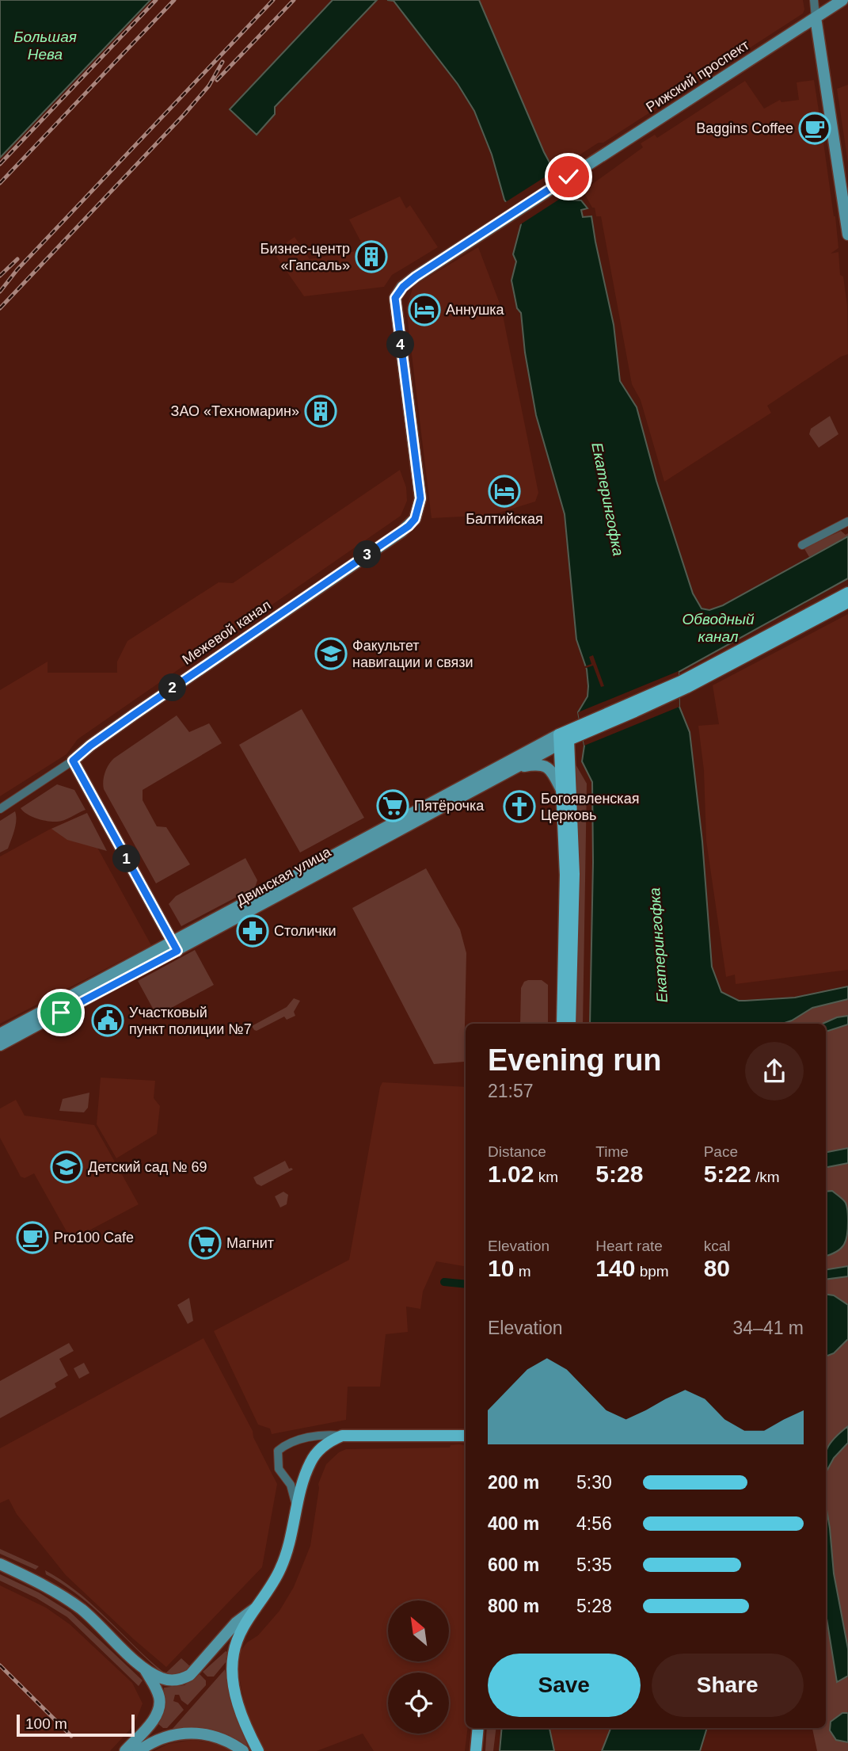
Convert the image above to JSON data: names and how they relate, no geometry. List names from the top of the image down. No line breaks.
{"streets":{"main road":["Двинская улица"],"street":["Рижский проспект","Межевой канал"]},"crossings":[["Рижский проспект","Межевой канал"]],"water":["Большая Нева","Екатерингофка","Обводный канал"],"places":{"cafe":["Baggins Coffee","Pro100 Cafe"],"building":["Бизнес-центр «Гапсаль»","ЗАО «Техномарин»"],"hotel":["Аннушка","Балтийская"],"school or university":["Факультет навигации и связи","Детский сад № 69"],"supermarket":["Пятёрочка","Магнит"],"church":["Богоявленская Церковь"],"pharmacy":["Столички"],"public building":["Участковый пункт полиции №7"]},"scale_bar":"100 m","north":"top left","page":{"pins":["4","3","2","1"],"heading":["Evening run","21:57"],"stats":[["Distance","1.02 km"],["Time","5:28"],["Pace","5:22 /km"],["Elevation","10 m"],["Heart rate","140 bpm"],["kcal","80"]],"chart":["Elevation","34–41 m"],"list":[{"name":"200 m","note":"5:30"},{"name":"400 m","note":"4:56"},{"name":"600 m","note":"5:35"},{"name":"800 m","note":"5:28"}],"buttons":["Save","Share"],"scale":"100 m"}}
